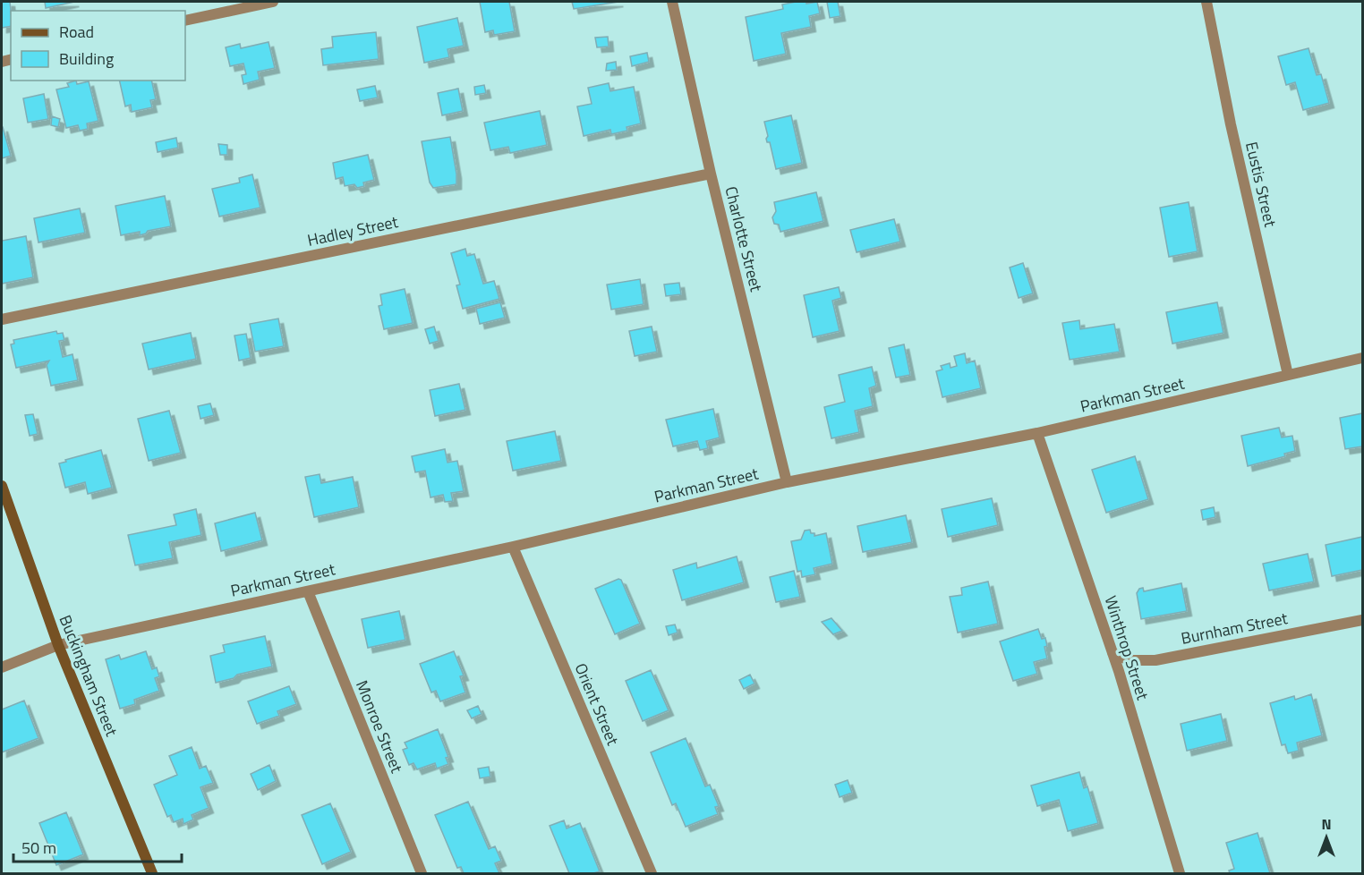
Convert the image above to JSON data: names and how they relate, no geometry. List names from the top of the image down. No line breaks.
{"streets":{"main road":["Buckingham Street"],"street":["Eustis Street","Hadley Street","Charlotte Street","Parkman Street","Burnham Street","Winthrop Street","Orient Street","Monroe Street"]},"crossings":[["Eustis Street","Parkman Street"],["Hadley Street","Charlotte Street"],["Charlotte Street","Parkman Street"],["Parkman Street","Winthrop Street"],["Parkman Street","Buckingham Street"],["Parkman Street","Orient Street"],["Parkman Street","Monroe Street"],["Burnham Street","Winthrop Street"]],"legend":["Road","Building"],"scale_bar":"50 m","north":"top"}
